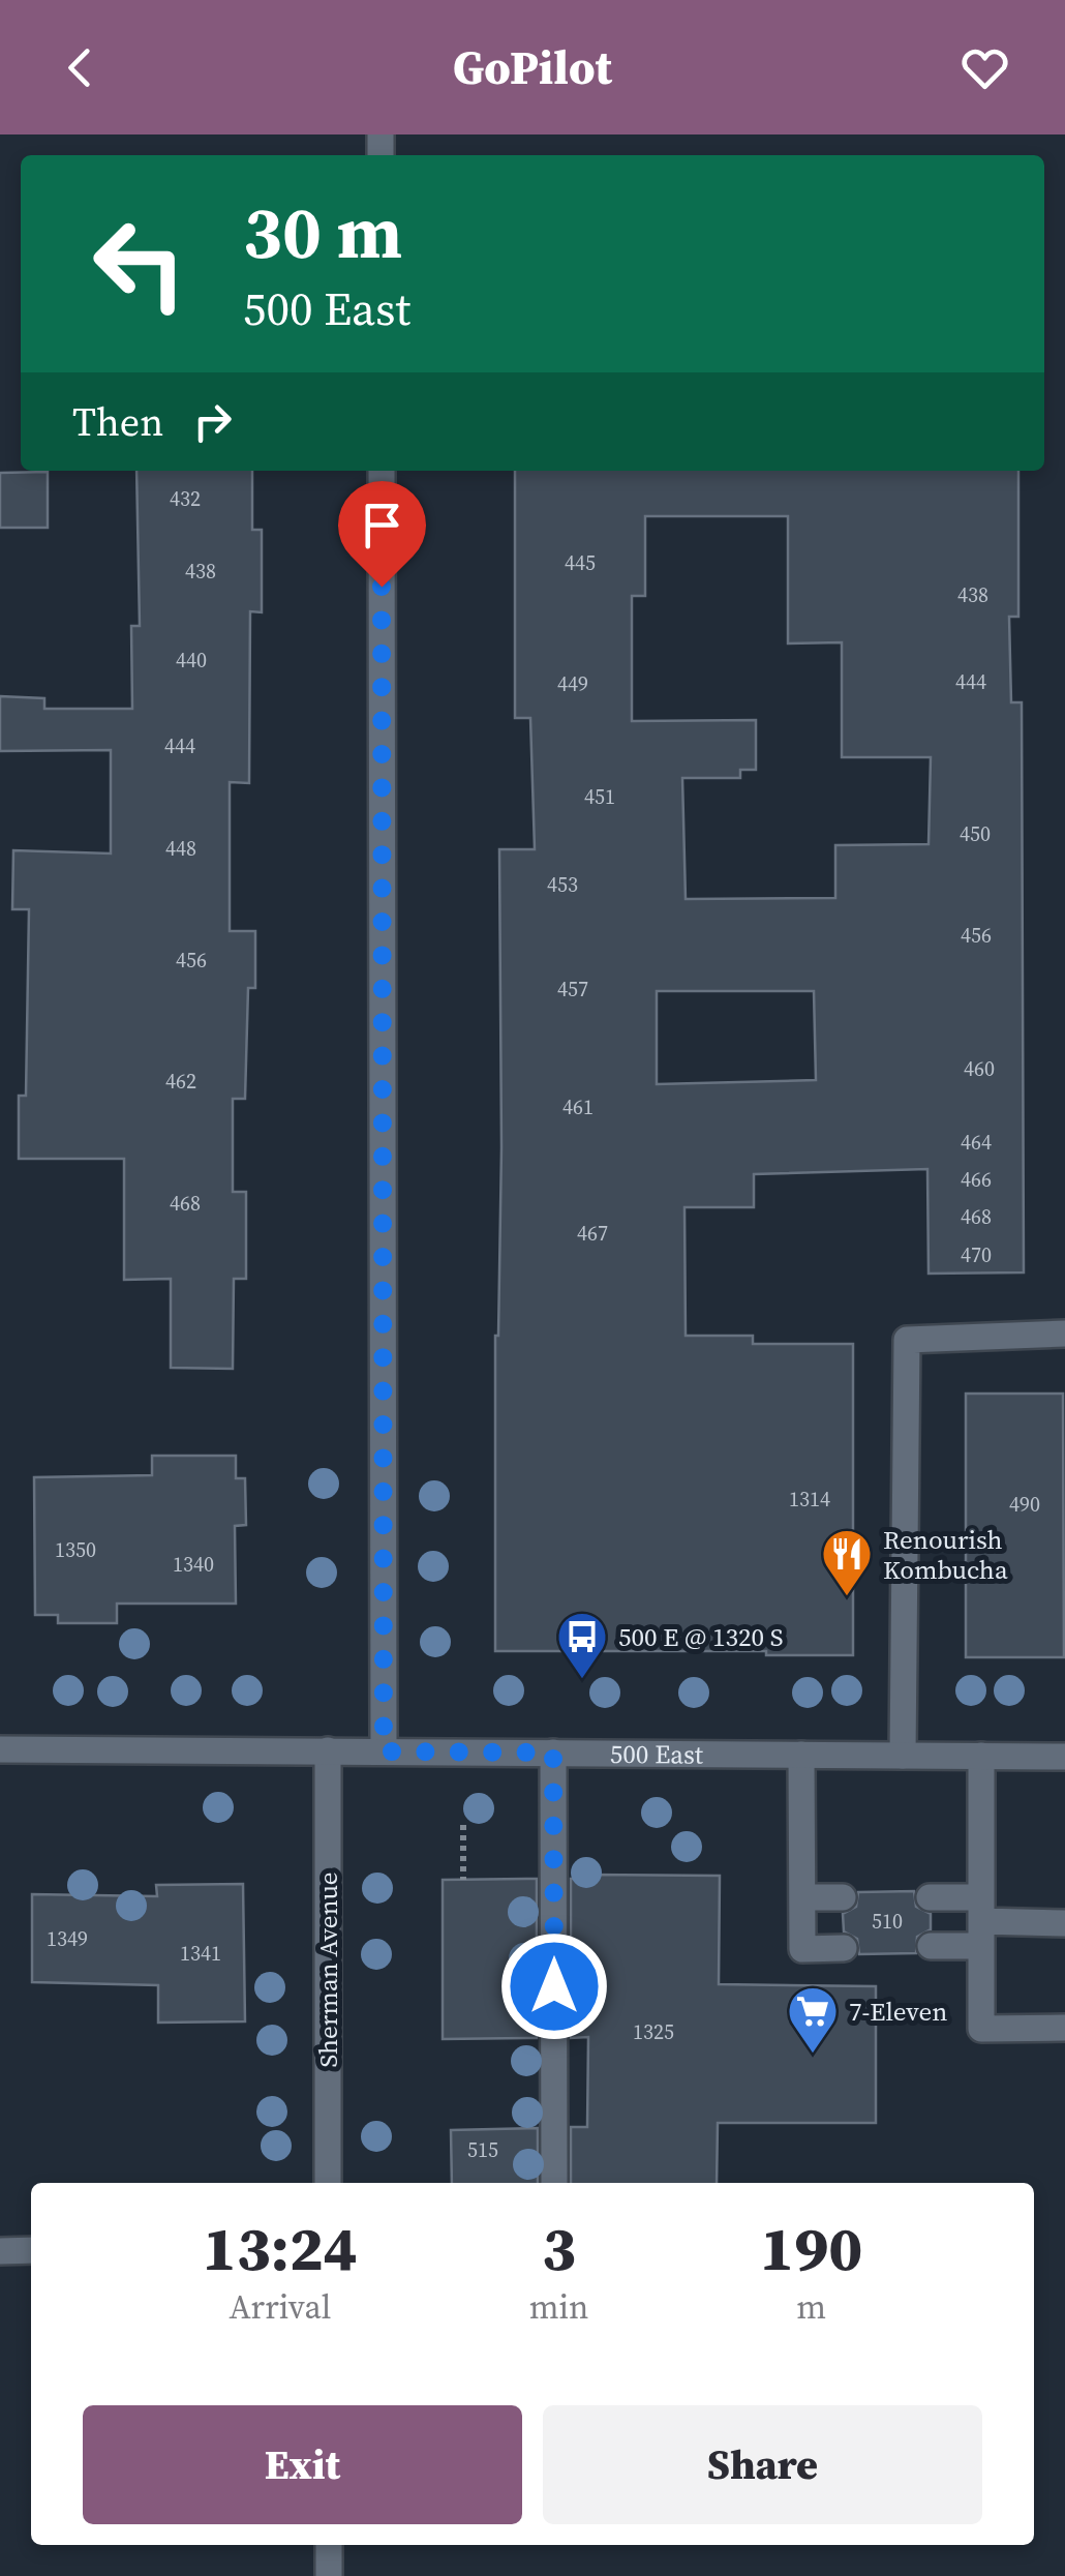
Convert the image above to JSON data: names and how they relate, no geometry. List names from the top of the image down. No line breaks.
{"streets":{"street":["500 East","Sherman Avenue"]},"crossings":[["500 East","Sherman Avenue"]],"places":{"restaurant":["Renourish Kombucha"],"bus stop":["500 E @ 1320 S"],"supermarket":["7-Eleven"]},"house_numbers":["432","445","438","438","440","444","449","444","451","450","448","453","456","456","457","460","462","461","464","466","468","468","467","470","1314","490","1350","1340","510","1349","1341","1325","515"],"page":{"header":"GoPilot","turn":["30 m","500 East"],"then":"Then","eta":["13:24","Arrival","3","min","190","m"],"buttons":["Exit","Share"]}}
